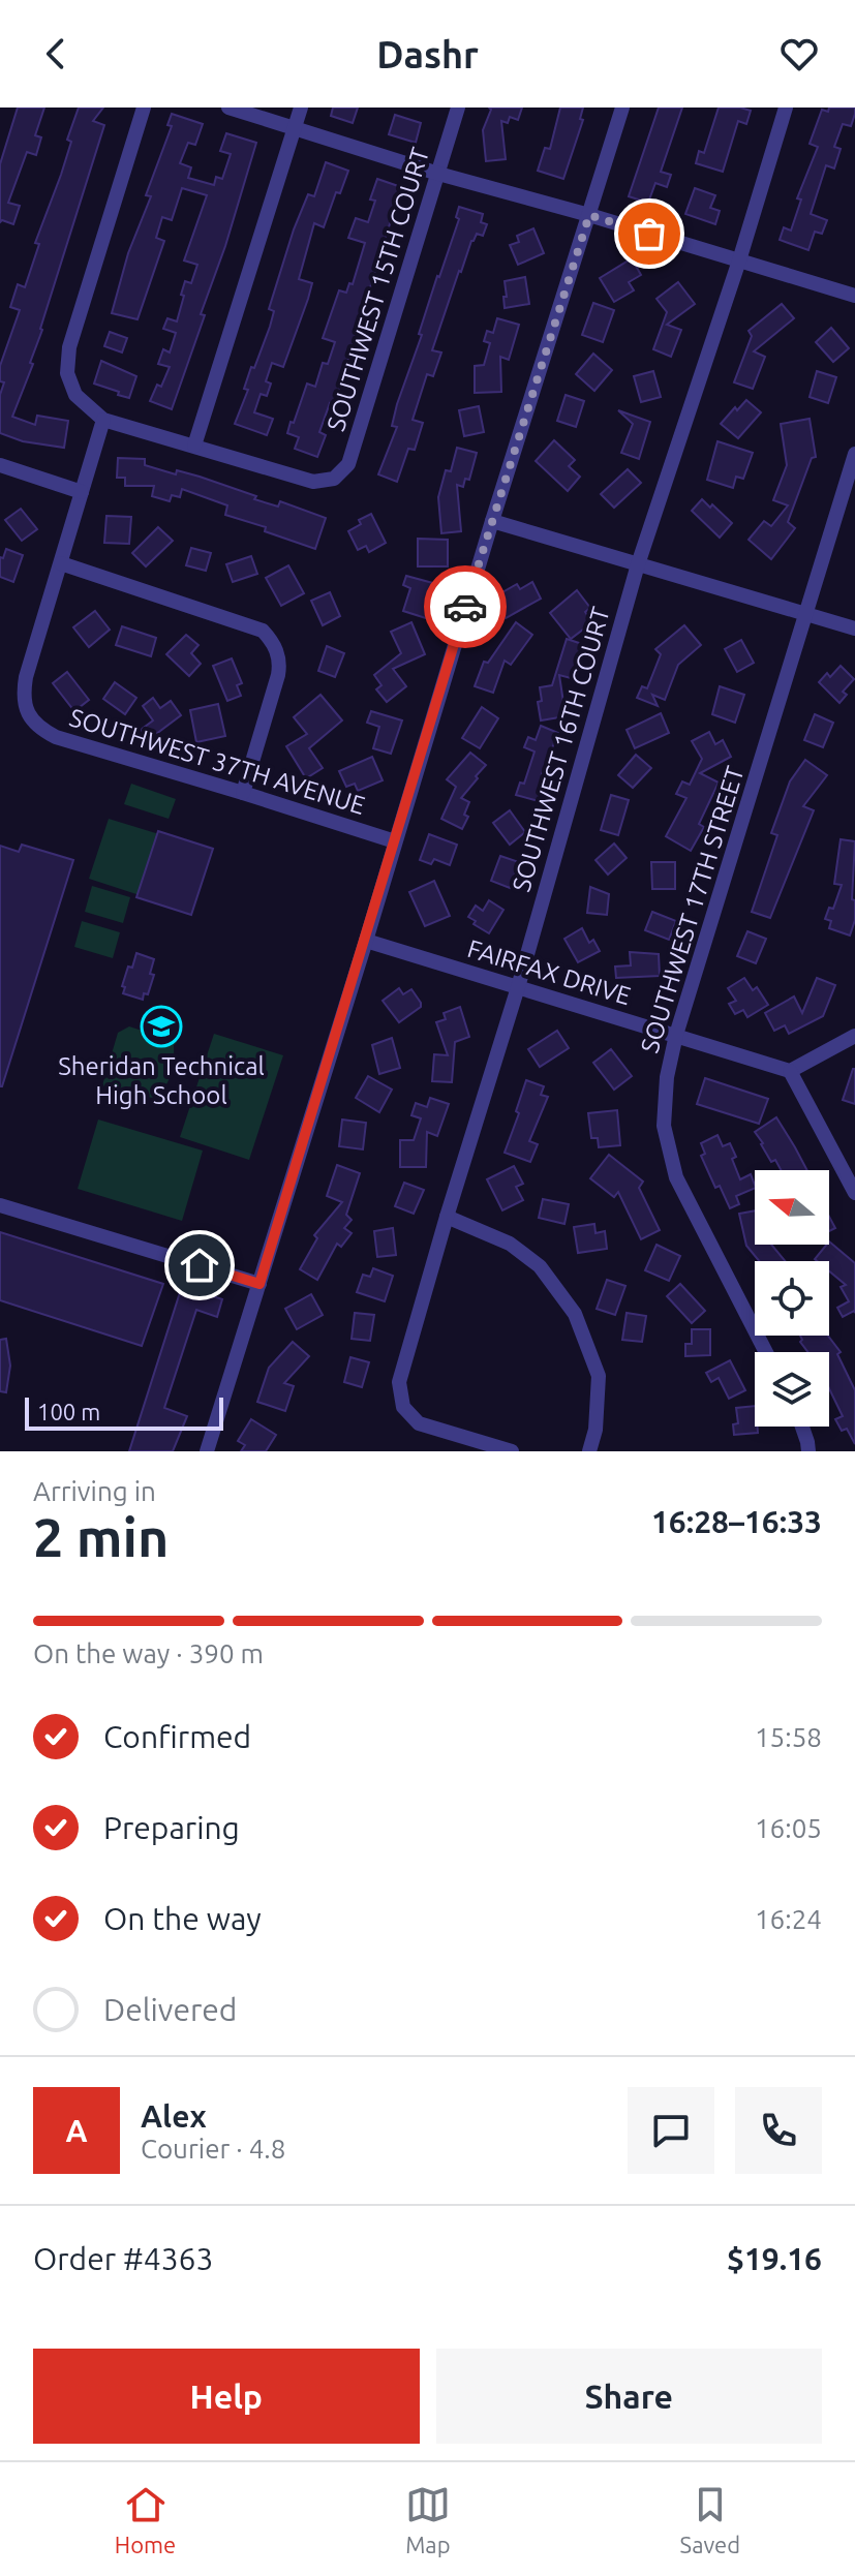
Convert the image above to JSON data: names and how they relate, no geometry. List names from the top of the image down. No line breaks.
{"streets":{"street":["SOUTHWEST 15TH COURT","SOUTHWEST 16TH COURT","SOUTHWEST 37TH AVENUE","SOUTHWEST 17TH STREET","FAIRFAX DRIVE"]},"crossings":[["SOUTHWEST 16TH COURT","FAIRFAX DRIVE"],["SOUTHWEST 17TH STREET","FAIRFAX DRIVE"]],"places":{"school or university":["Sheridan Technical High School"]},"scale_bar":"100 m","north":"left","page":{"header":"Dashr","scale":"100 m","heading":["2 min","Arriving in","16:28–16:33"],"panel":["Alex","Courier · 4.8","Order #4363","$19.16"],"bar":"On the way · 390 m","list":[["Confirmed","15:58"],["Preparing","16:05"],["On the way","16:24"],"Delivered"],"round":"A","buttons":["Help","Share"],"tabs":["Home","Map","Saved"]}}
